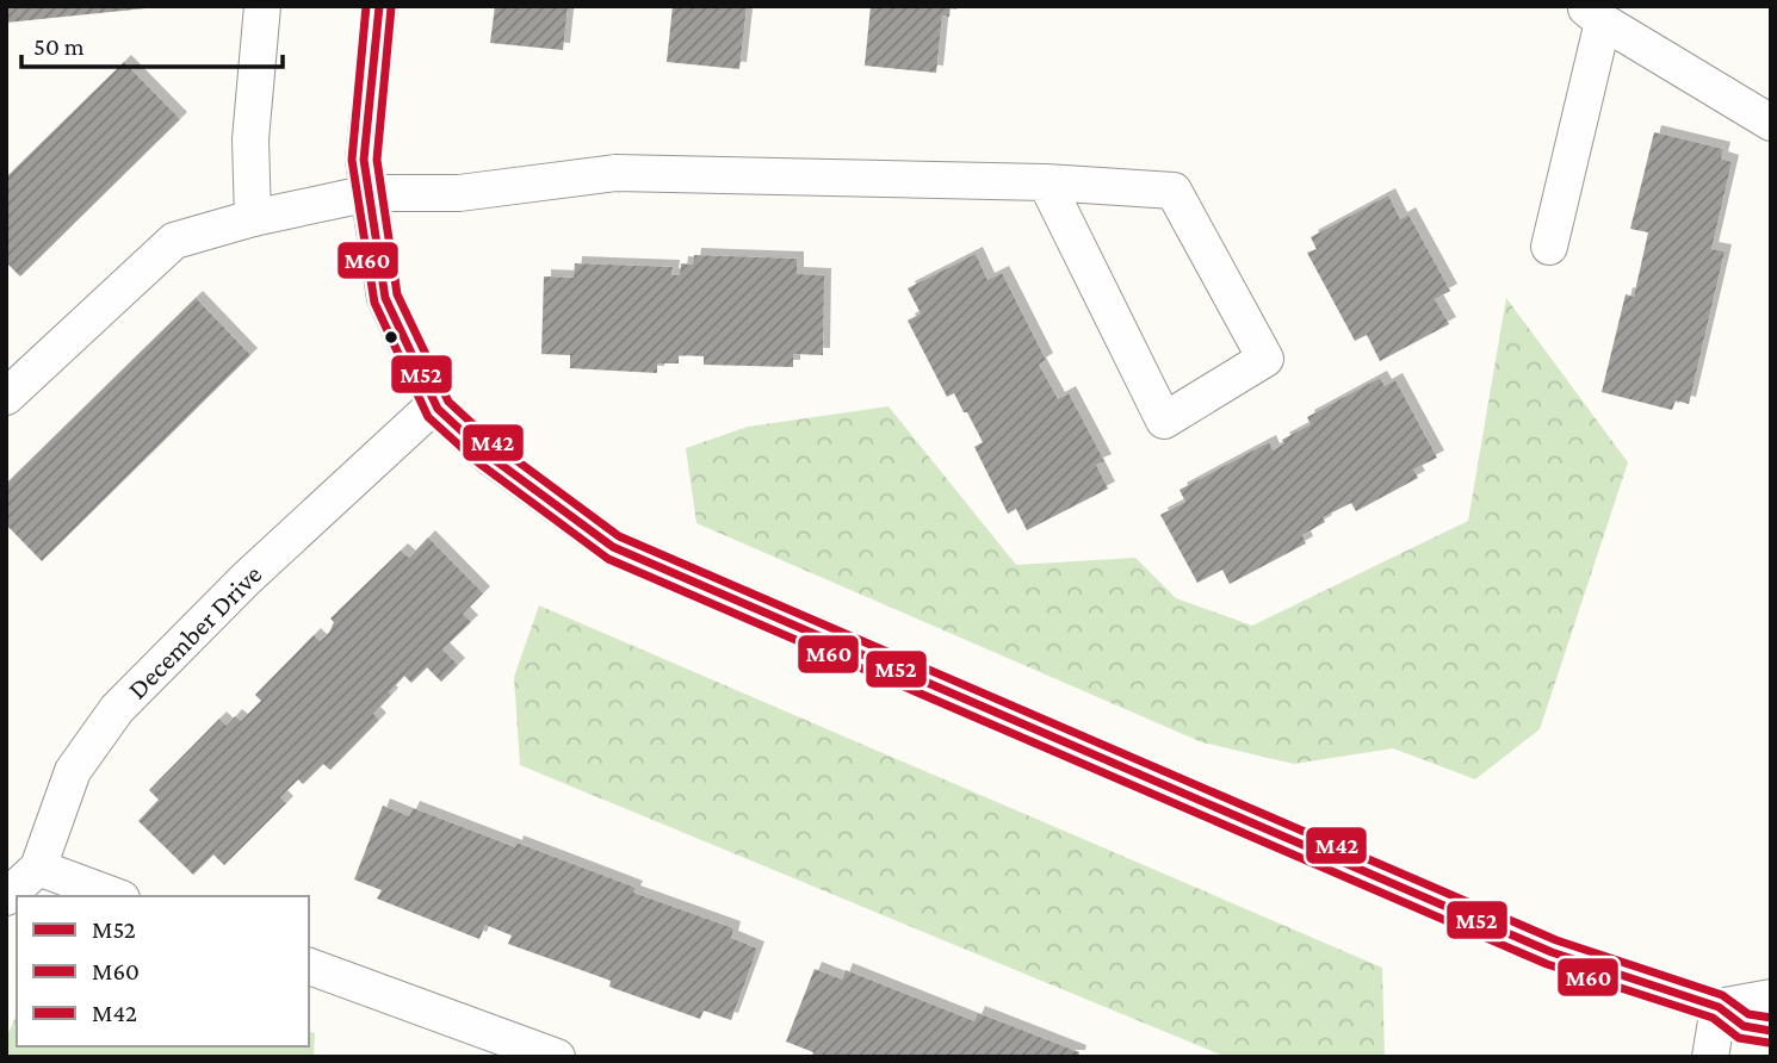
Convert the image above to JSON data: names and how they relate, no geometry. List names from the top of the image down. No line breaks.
{"streets":{"street":["December Drive"]},"lines":["transit line M52","transit line M60","transit line M42"],"legend":["M52","M60","M42"],"scale_bar":"50 m"}
